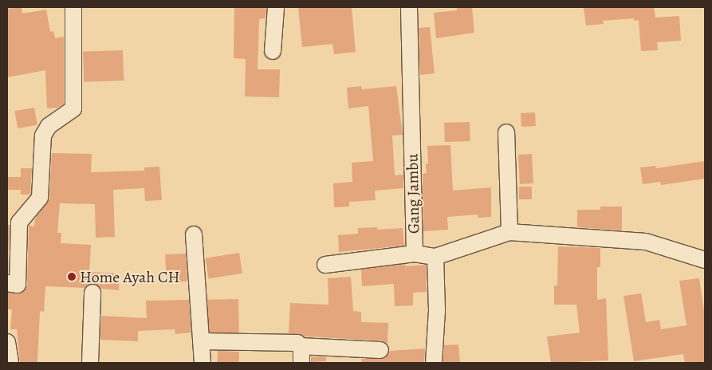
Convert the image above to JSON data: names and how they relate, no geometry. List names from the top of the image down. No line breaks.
{"streets":{"street":["Gang Jambu"]},"places":["Home Ayah CH"]}
